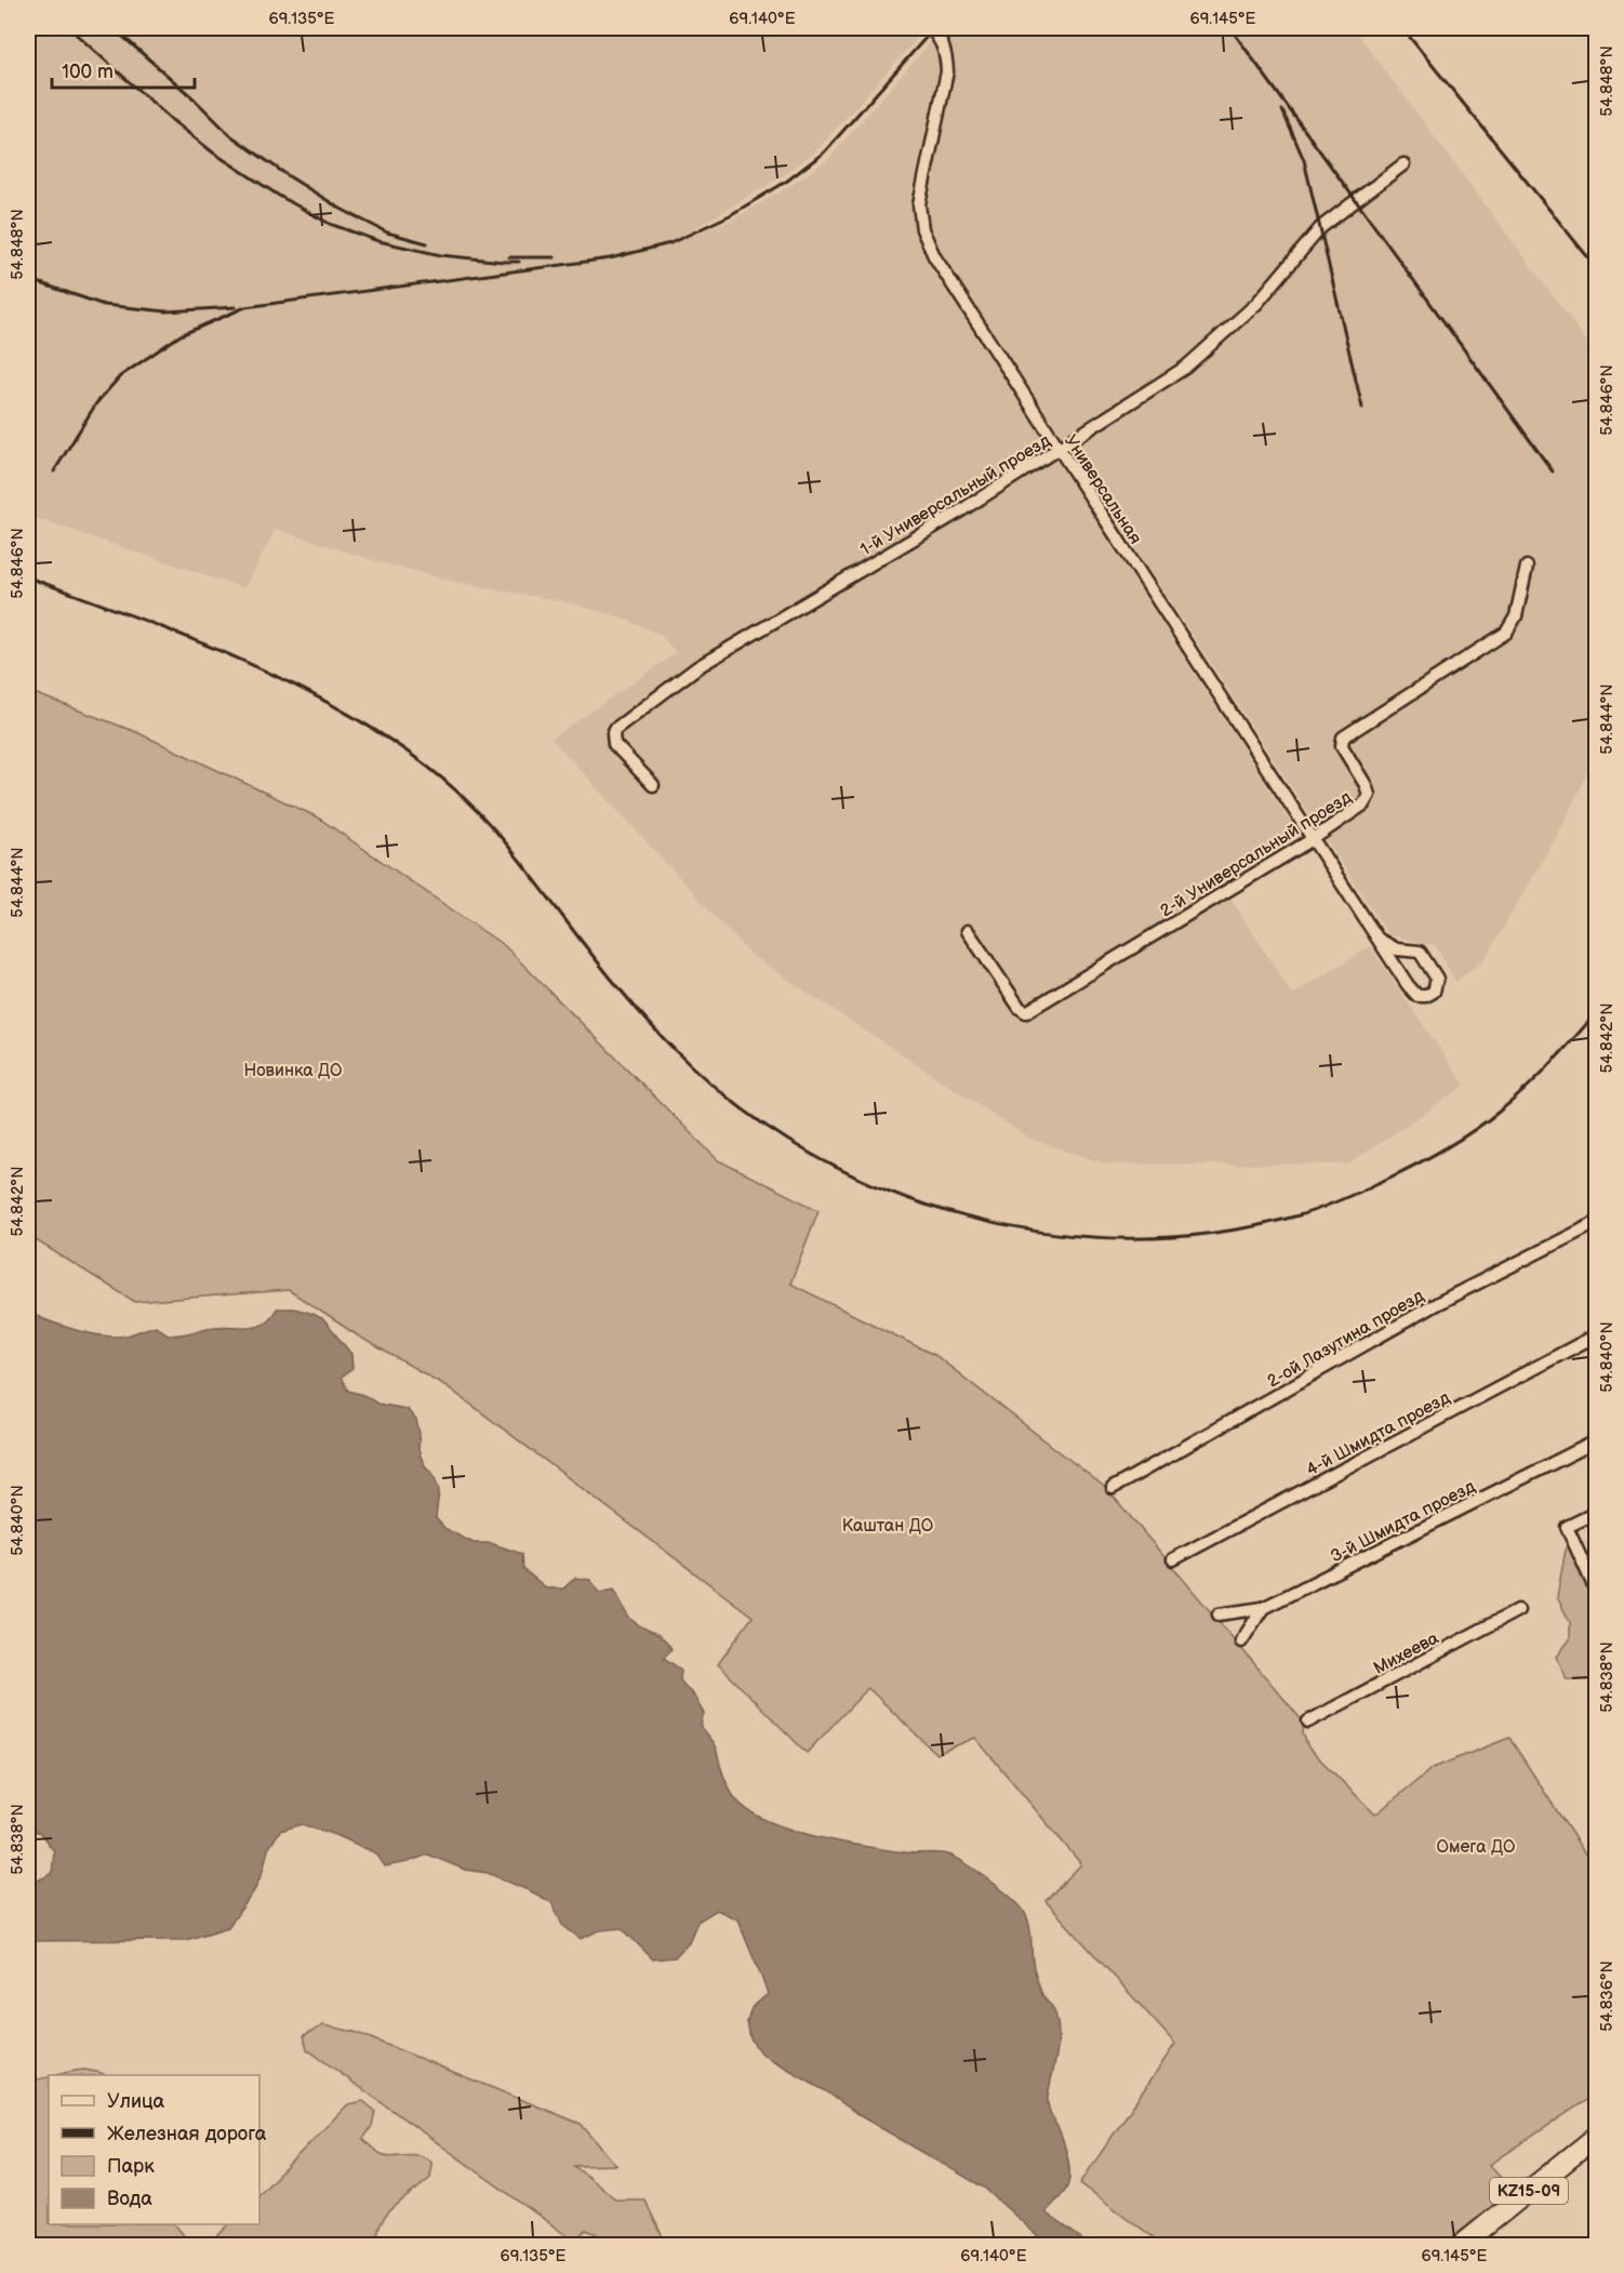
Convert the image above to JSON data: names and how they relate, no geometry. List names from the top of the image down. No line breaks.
{"streets":{"highway":["KZ15-09"],"street":["Универсальная","1-й Универсальный проезд","2-й Универсальный проезд","2-ой Лазутина проезд","4-й Шмидта проезд","3-й Шмидта проезд","Михеева"]},"crossings":[["Универсальная","1-й Универсальный проезд"],["Универсальная","2-й Универсальный проезд"]],"parks":["Новинка ДО","Каштан ДО","Омега ДО"],"legend":["Улица","Железная дорога","Парк","Вода"],"scale_bar":"100 m","coordinates":["69.135°E","69.140°E","69.145°E","54.848°N","54.846°N","54.844°N","54.842°N","54.840°N","54.838°N","54.836°N"]}
